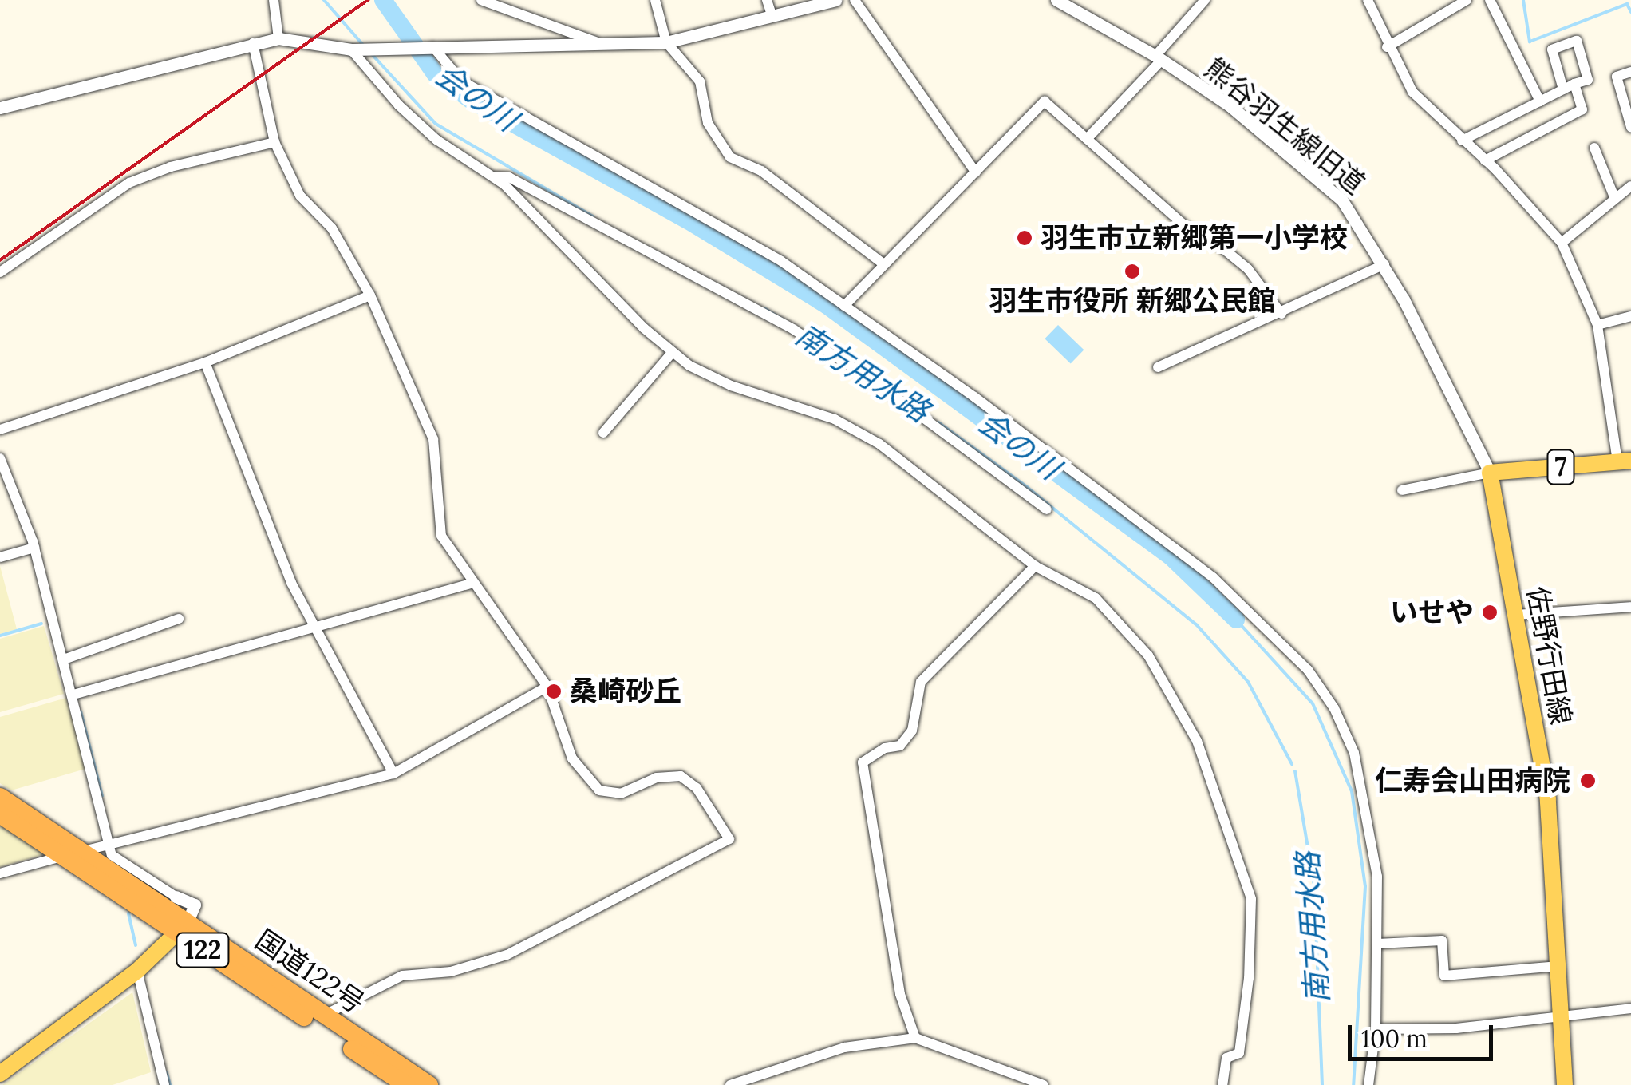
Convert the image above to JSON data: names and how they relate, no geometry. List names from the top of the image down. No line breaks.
{"streets":{"highway":["122","国道122号"],"main road":["7","佐野行田線"],"street":["熊谷羽生線旧道"]},"crossings":[["熊谷羽生線旧道","7"],["熊谷羽生線旧道","佐野行田線"],["7","佐野行田線"]],"water":["会の川","南方用水路"],"places":["羽生市立新郷第一小学校","羽生市役所 新郷公民館","いせや","桑崎砂丘","仁寿会山田病院"],"scale_bar":"100 m"}
